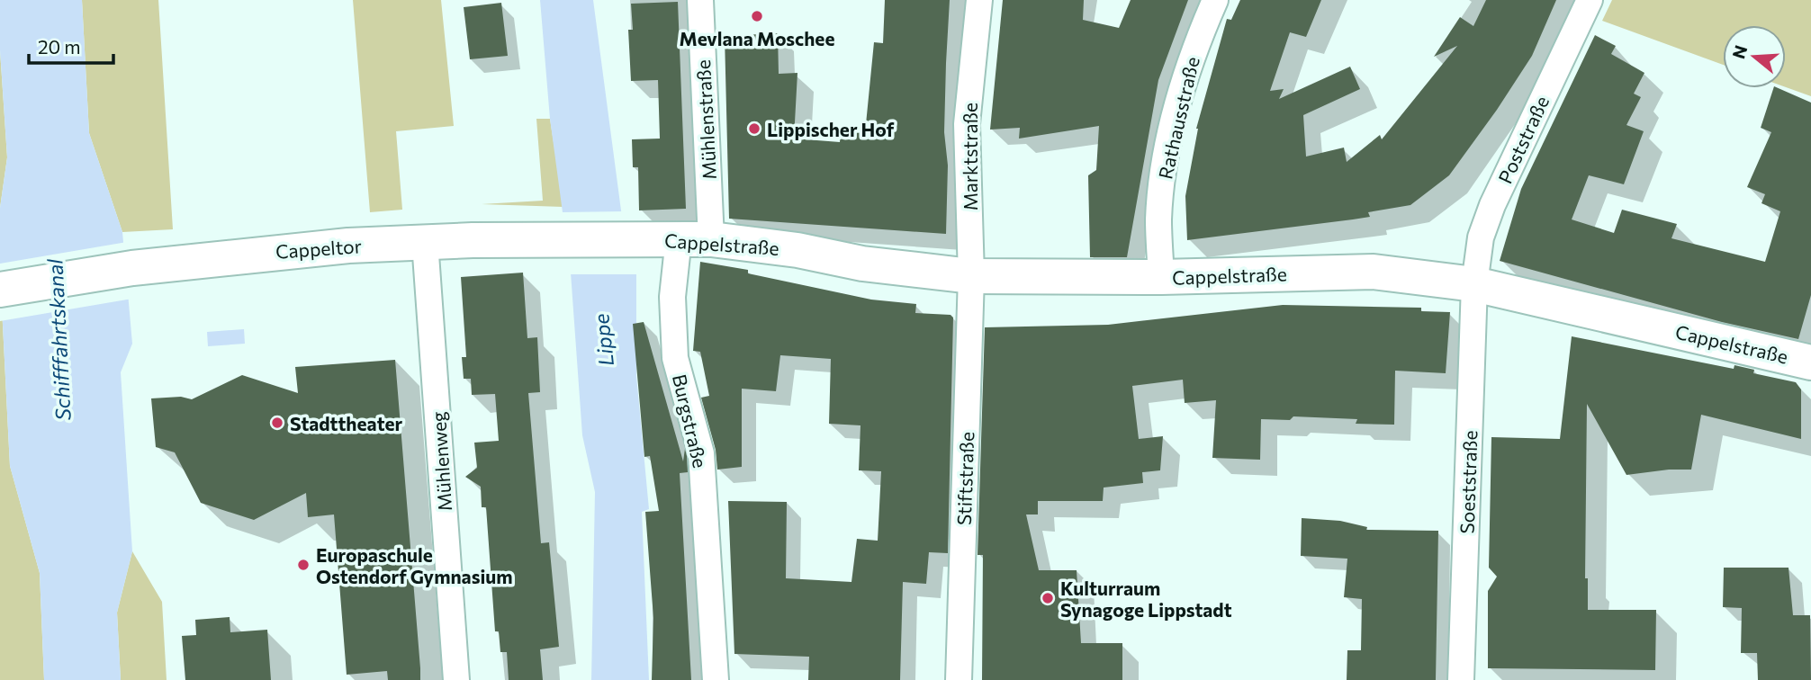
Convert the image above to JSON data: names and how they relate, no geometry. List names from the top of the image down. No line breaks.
{"streets":{"street":["Rathausstraße","Mühlenstraße","Poststraße","Marktstraße","Cappelstraße","Cappeltor","Burgstraße","Mühlenweg","Stiftstraße","Soeststraße"]},"crossings":[["Rathausstraße","Cappelstraße"],["Mühlenstraße","Cappelstraße"],["Mühlenstraße","Burgstraße"],["Poststraße","Cappelstraße"],["Poststraße","Soeststraße"],["Marktstraße","Cappelstraße"],["Marktstraße","Stiftstraße"],["Cappelstraße","Cappeltor"],["Cappelstraße","Burgstraße"],["Cappelstraße","Stiftstraße"],["Cappelstraße","Soeststraße"],["Cappeltor","Mühlenweg"]],"water":["Schifffahrtskanal","Lippe"],"places":["Mevlana Moschee","Lippischer Hof","Stadttheater","Europaschule Ostendorf Gymnasium","Kulturraum Synagoge Lippstadt"],"scale_bar":"20 m","north":"left"}
